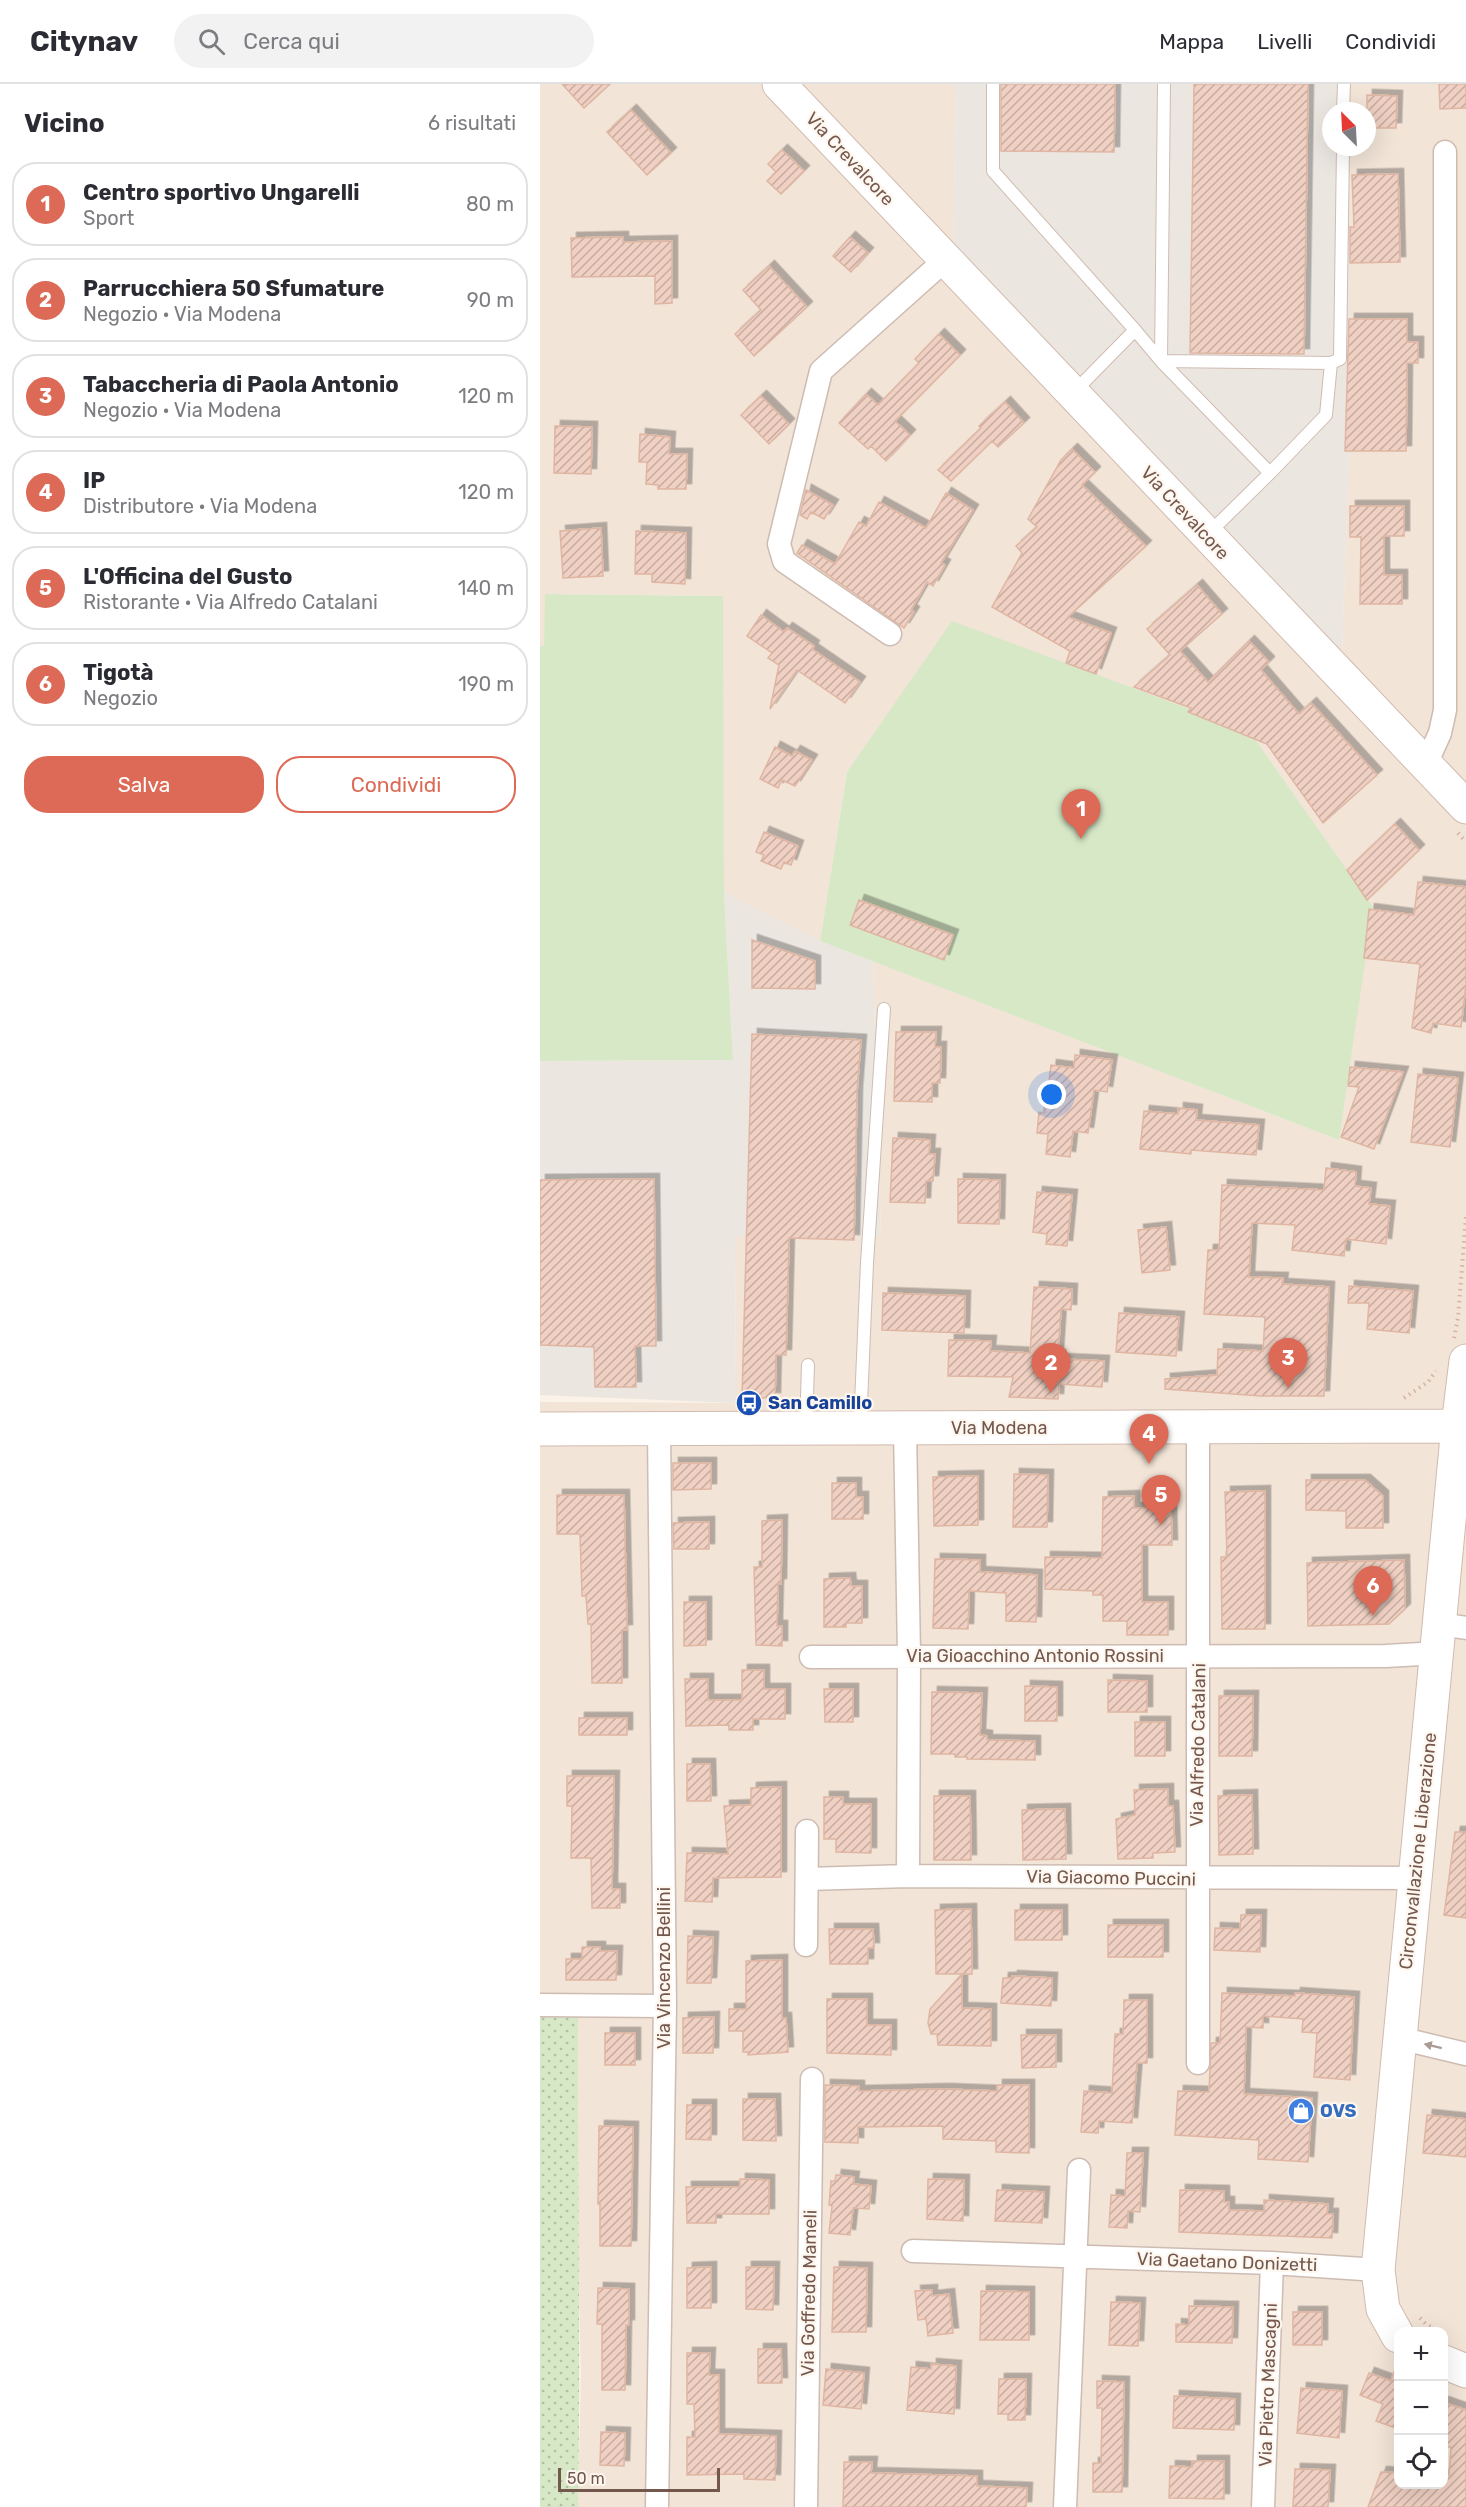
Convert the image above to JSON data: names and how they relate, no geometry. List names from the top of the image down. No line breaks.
{"streets":{"main road":["Via Crevalcore","Via Modena","Circonvallazione Liberazione"],"street":["Via Gioacchino Antonio Rossini","Via Alfredo Catalani","Via Giacomo Puccini","Via Vincenzo Bellini","Via Gaetano Donizetti","Via Goffredo Mameli","Via Pietro Mascagni"]},"crossings":[["Via Modena","Via Alfredo Catalani"],["Via Modena","Circonvallazione Liberazione"],["Via Modena","Via Vincenzo Bellini"],["Via Gioacchino Antonio Rossini","Via Alfredo Catalani"],["Via Gioacchino Antonio Rossini","Circonvallazione Liberazione"],["Via Alfredo Catalani","Via Giacomo Puccini"],["Circonvallazione Liberazione","Via Giacomo Puccini"],["Circonvallazione Liberazione","Via Gaetano Donizetti"],["Via Gaetano Donizetti","Via Pietro Mascagni"]],"places":{"bus stop":["San Camillo"],"shop":["OVS"]},"scale_bar":"50 m","north":"top left","page":{"header":"Citynav","search":"Cerca qui","nav":["Mappa","Livelli","Condividi"],"heading":["Vicino","6 risultati"],"list":[{"mark":"1","name":"Centro sportivo Ungarelli","note":"Sport","value":"80 m"},{"mark":"2","name":"Parrucchiera 50 Sfumature","note":"Negozio · Via Modena","value":"90 m"},{"mark":"3","name":"Tabaccheria di Paola Antonio","note":"Negozio · Via Modena","value":"120 m"},{"mark":"4","name":"IP","note":"Distributore · Via Modena","value":"120 m"},{"mark":"5","name":"L'Officina del Gusto","note":"Ristorante · Via Alfredo Catalani","value":"140 m"},{"mark":"6","name":"Tigotà","note":"Negozio","value":"190 m"}],"buttons":["Salva","Condividi"],"pins":["1","3","2","4","5","6"],"map_buttons":["+","−"],"scale":"50 m"}}
